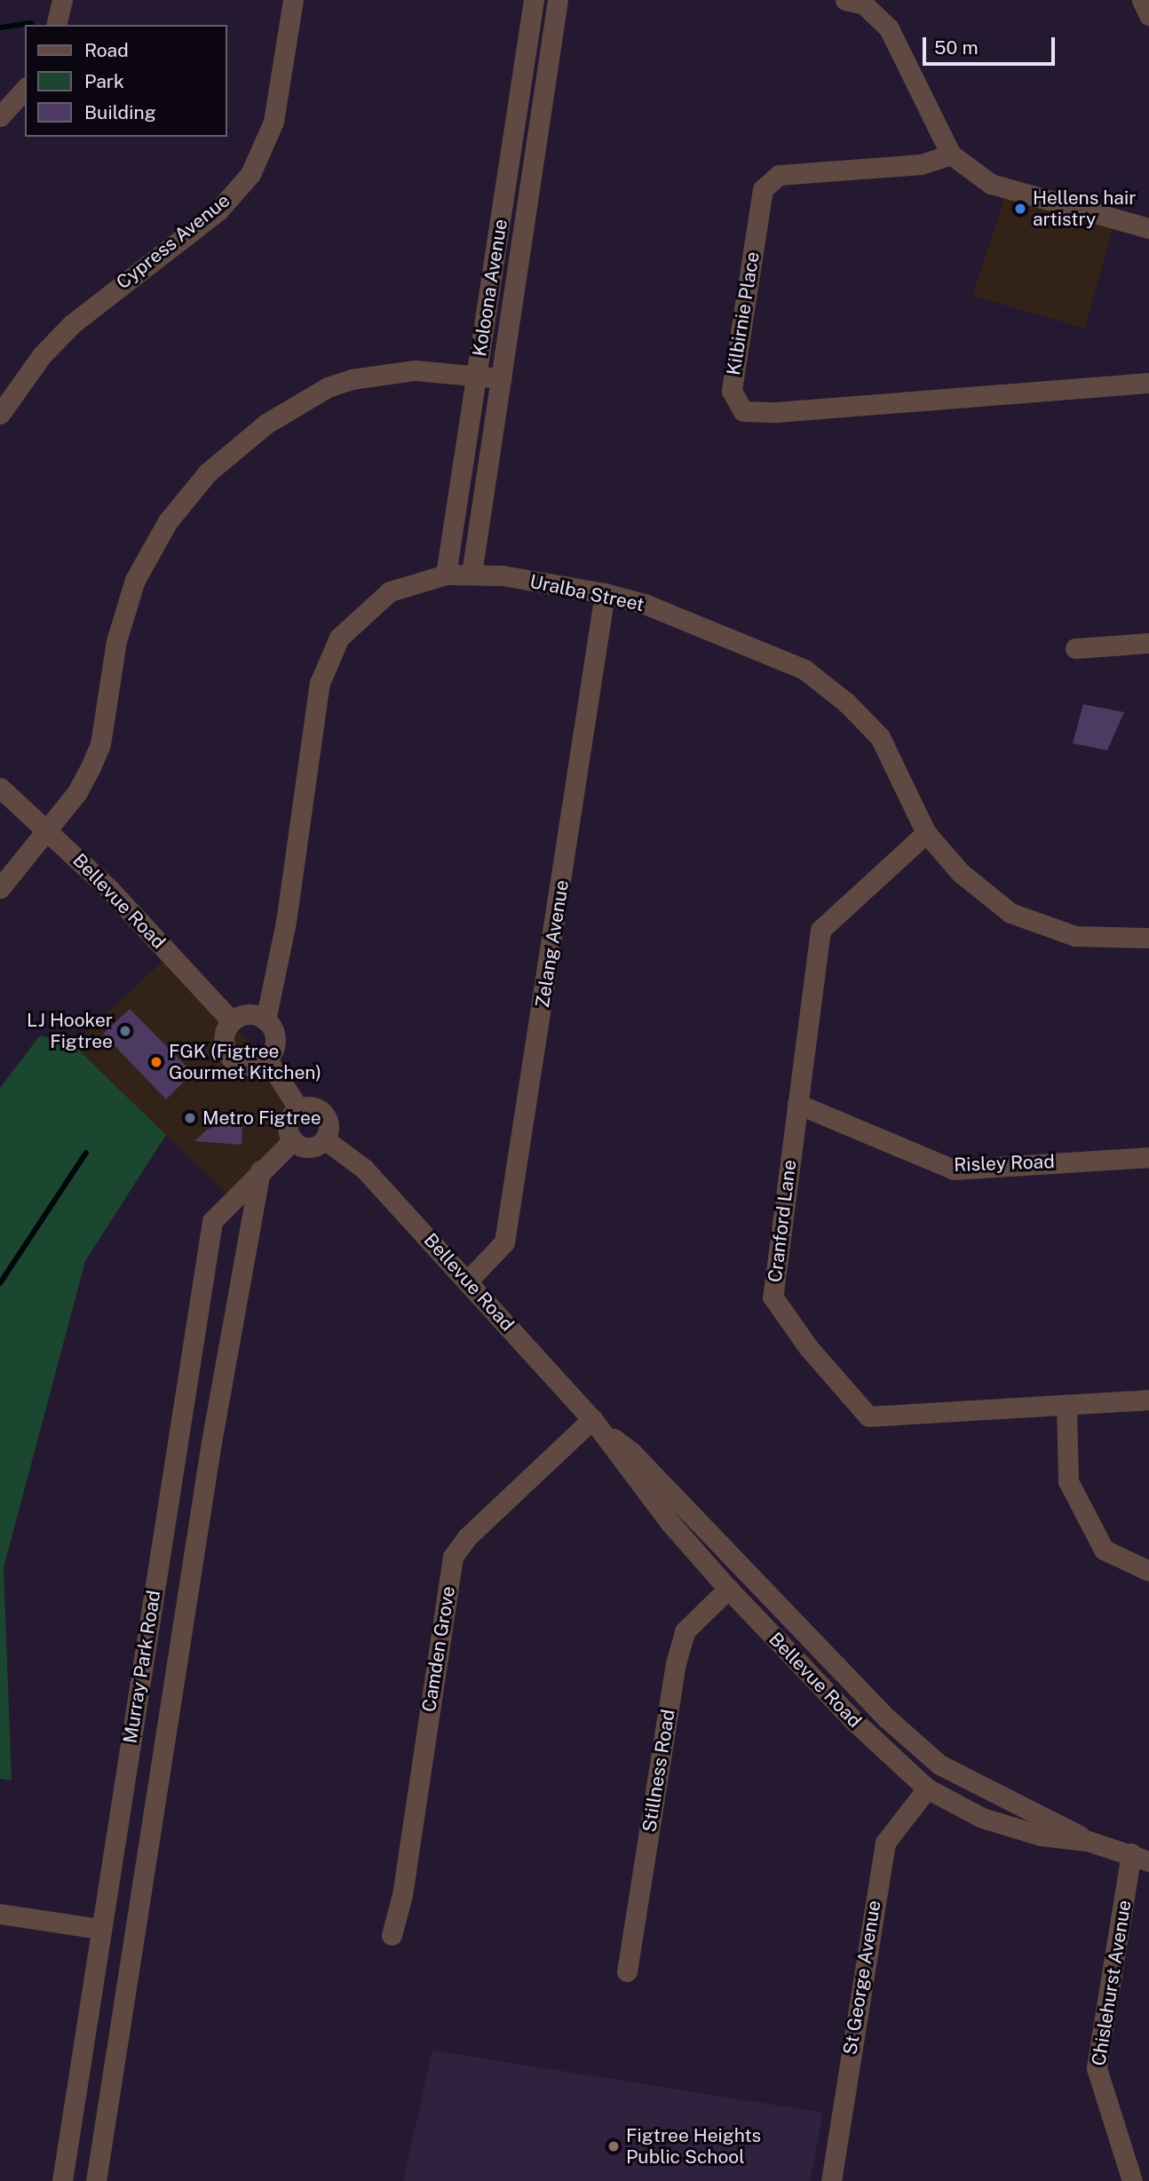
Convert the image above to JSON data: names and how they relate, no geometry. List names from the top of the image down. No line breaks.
{"streets":{"street":["Cypress Avenue","Koloona Avenue","Kilbirnie Place","Uralba Street","Bellevue Road","Zelang Avenue","Risley Road","Cranford Lane","Camden Grove","Murray Park Road","Stillness Road","St George Avenue","Chislehurst Avenue"]},"crossings":[["Koloona Avenue","Uralba Street"],["Uralba Street","Bellevue Road"],["Uralba Street","Zelang Avenue"],["Uralba Street","Cranford Lane"],["Bellevue Road","Zelang Avenue"],["Bellevue Road","Camden Grove"],["Bellevue Road","Murray Park Road"],["Bellevue Road","Stillness Road"],["Bellevue Road","St George Avenue"],["Bellevue Road","Chislehurst Avenue"],["Risley Road","Cranford Lane"]],"places":["Hellens hair artistry","LJ Hooker Figtree","FGK (Figtree Gourmet Kitchen)","Metro Figtree","Figtree Heights Public School"],"legend":["Road","Park","Building"],"scale_bar":"50 m"}
